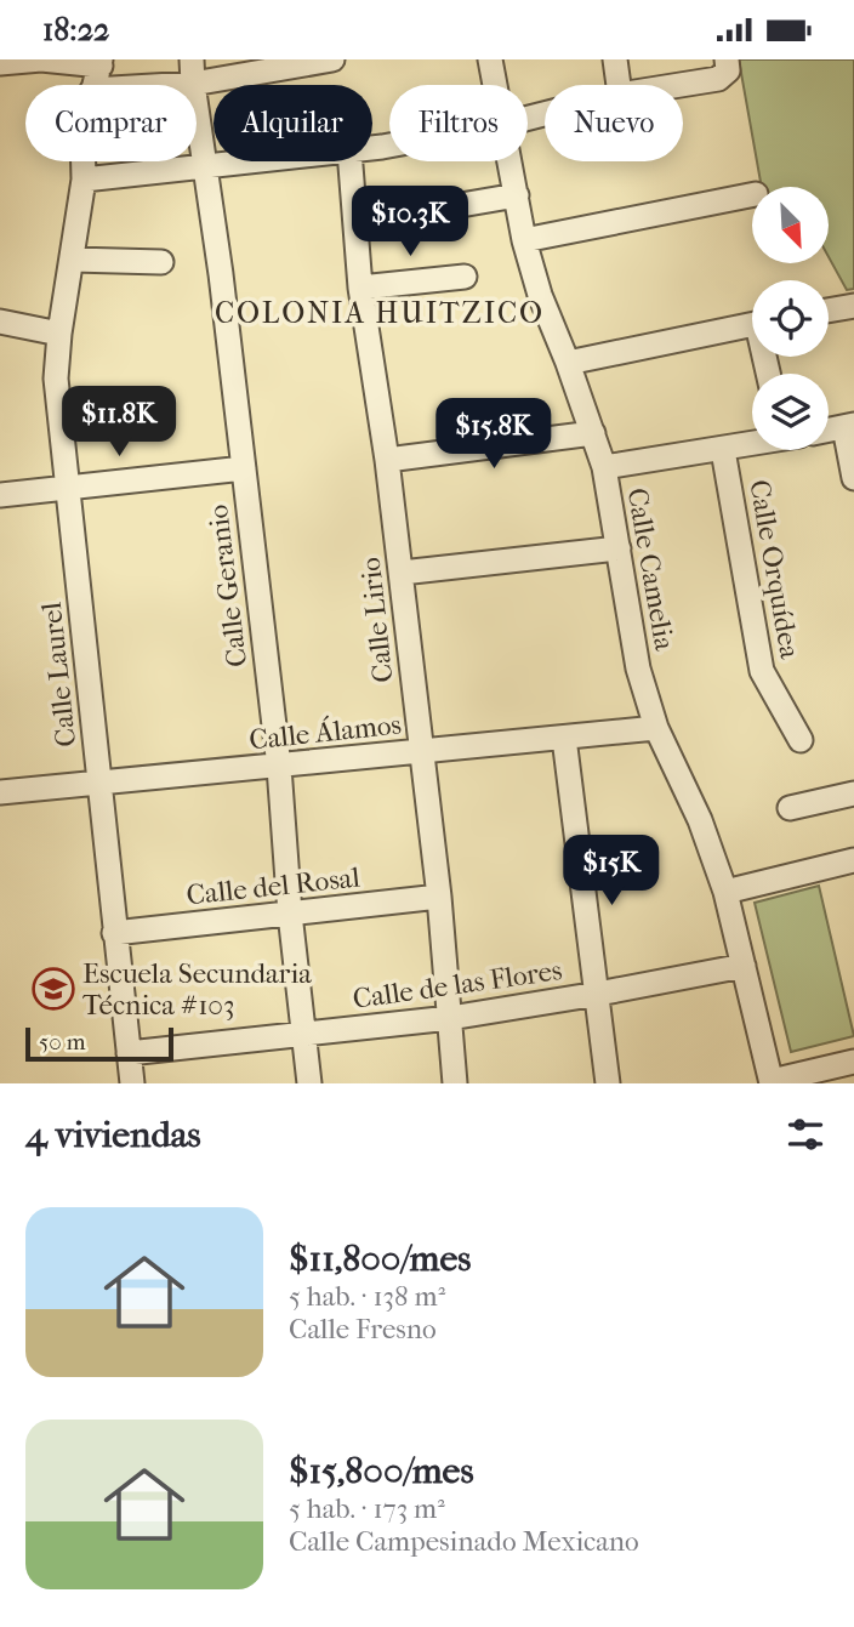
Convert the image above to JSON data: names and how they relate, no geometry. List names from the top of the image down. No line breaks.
{"streets":{"street":["Calle Camelia","Calle Orquídea","Calle Geranio","Calle Lirio","Calle Laurel","Calle Álamos","Calle del Rosal","Calle de las Flores"]},"crossings":[["Calle Camelia","Calle Álamos"],["Calle Camelia","Calle de las Flores"],["Calle Geranio","Calle Álamos"],["Calle Geranio","Calle del Rosal"],["Calle Geranio","Calle de las Flores"],["Calle Lirio","Calle Álamos"],["Calle Lirio","Calle del Rosal"],["Calle Lirio","Calle de las Flores"],["Calle Laurel","Calle Álamos"],["Calle Laurel","Calle del Rosal"],["Calle Laurel","Calle de las Flores"]],"districts":["COLONIA HUITZICO"],"places":{"school or university":["Escuela Secundaria Técnica #103"]},"scale_bar":"50 m","north":"bottom right","page":{"status":"18:22","chip":["Comprar","Alquilar","Filtros","Nuevo"],"price":["$10.3K","$11.8K","$15.8K","$15K"],"scale":"50 m","heading":"4 viviendas","list":[{"name":"$11,800/mes","note":"5 hab. · 138 m² · Calle Fresno"},{"name":"$15,800/mes","note":"5 hab. · 173 m² · Calle Campesinado Mexicano"}]}}
